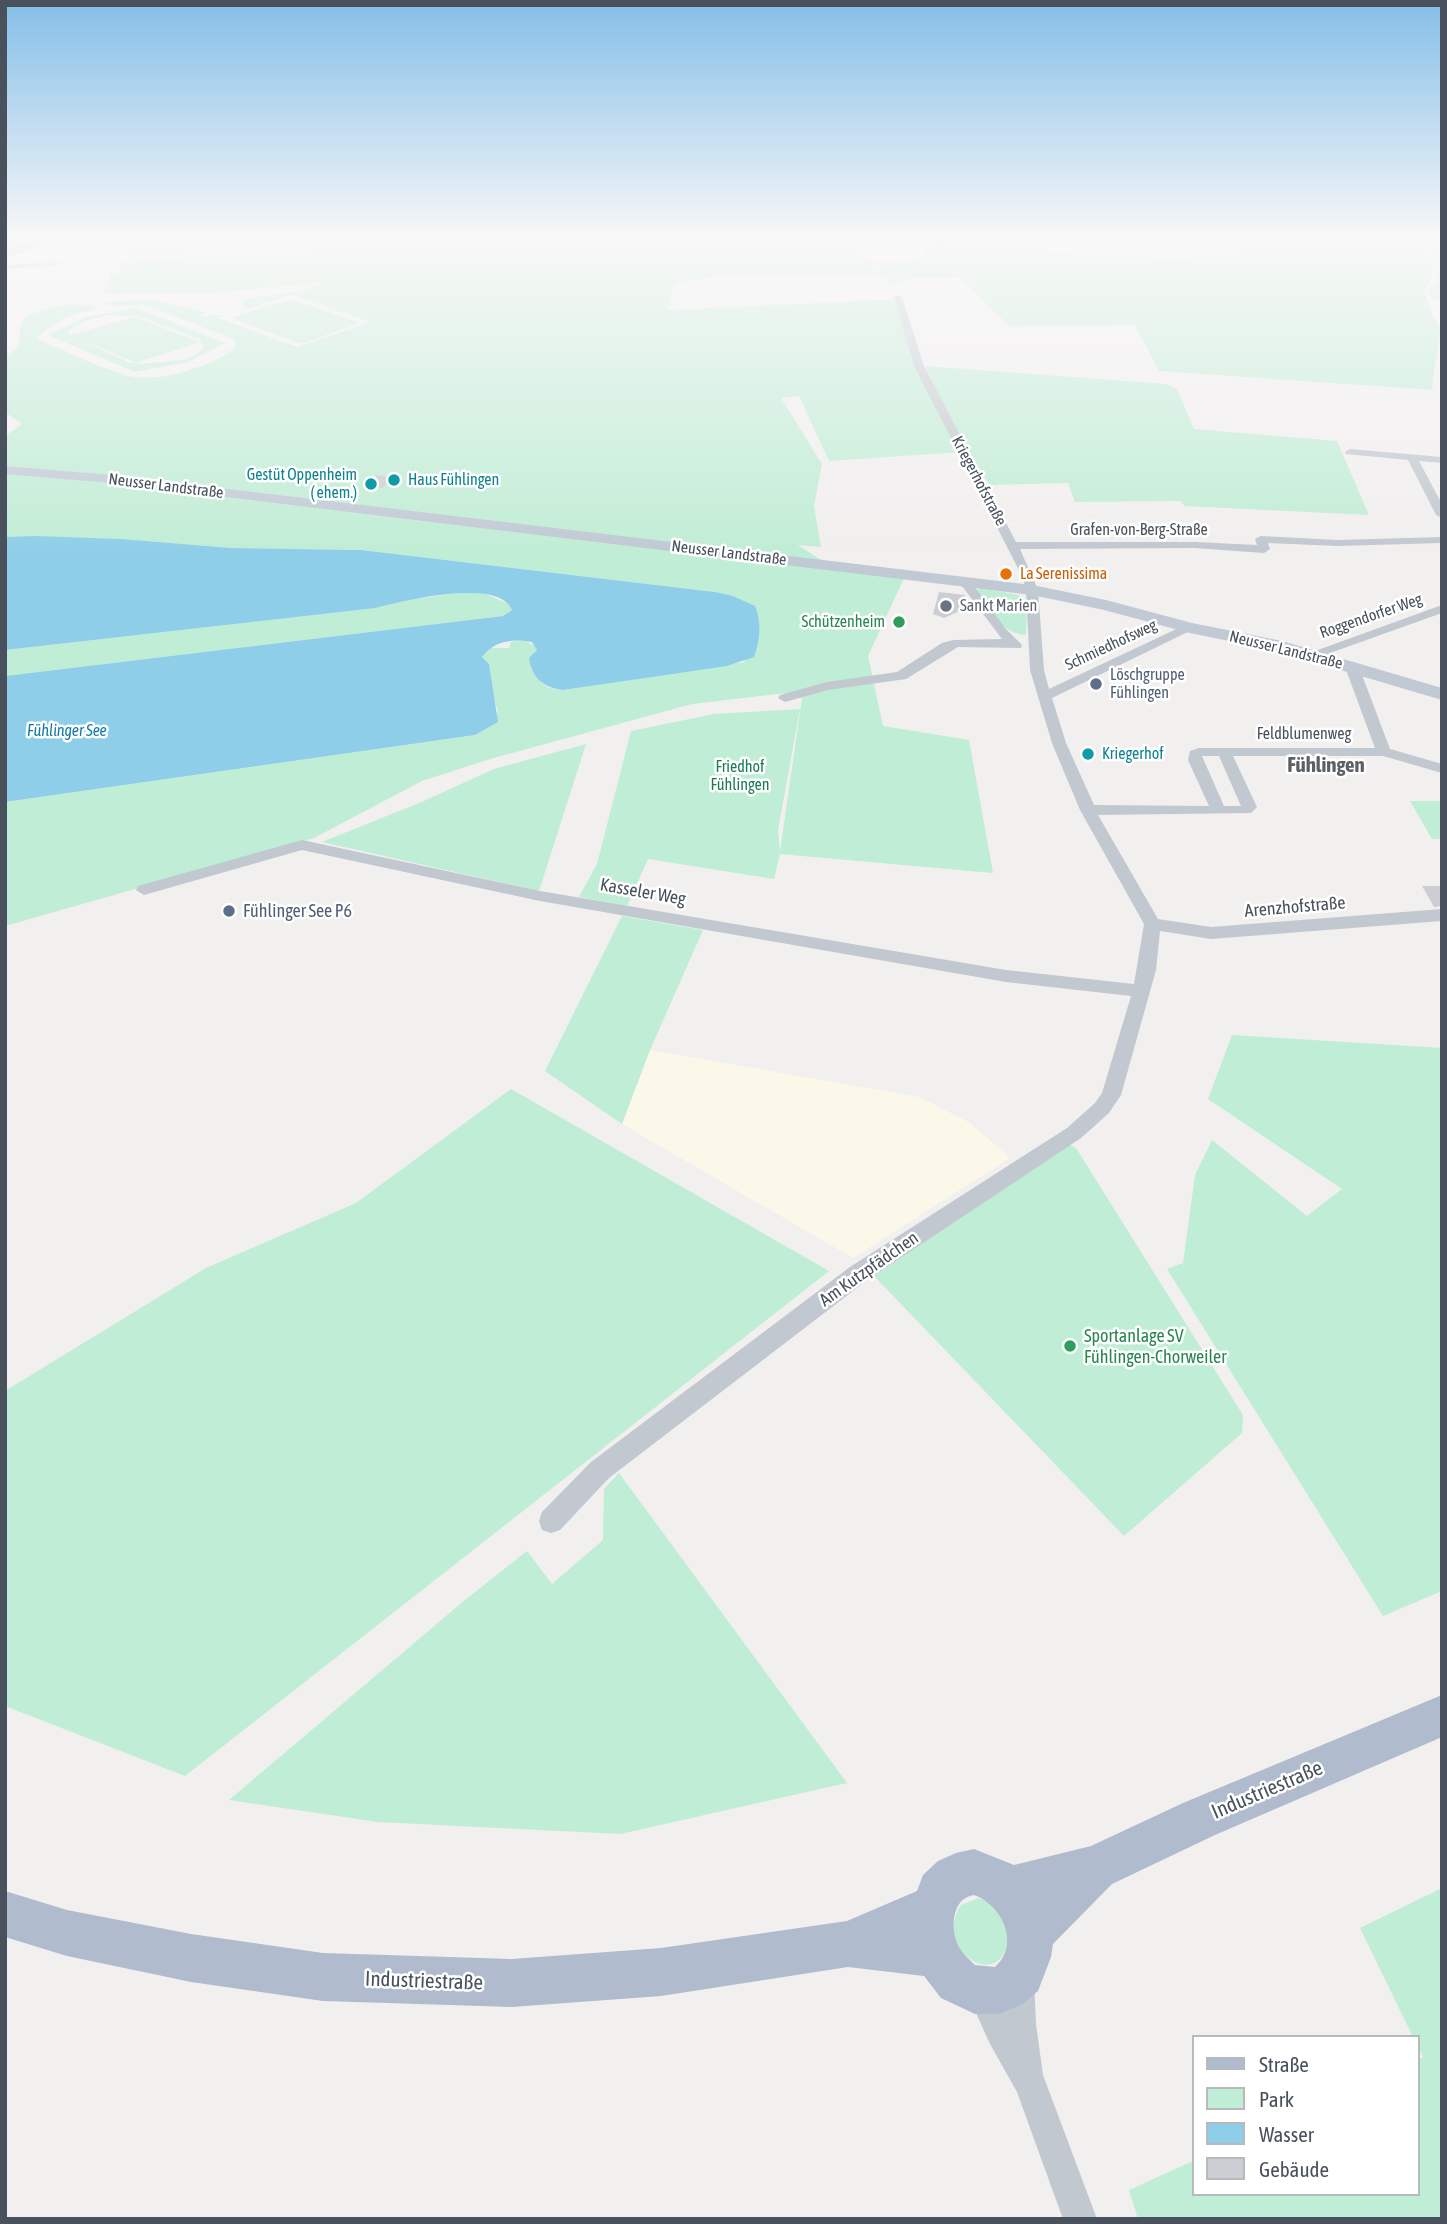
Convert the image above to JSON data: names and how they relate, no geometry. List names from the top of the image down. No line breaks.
{"streets":{"main road":["Neusser Landstraße","Industriestraße"],"street":["Kriegerhofstraße","Grafen-von-Berg-Straße","Roggendorfer Weg","Schmiedhofsweg","Feldblumenweg","Kasseler Weg","Arenzhofstraße","Am Kutzpfädchen"]},"crossings":[["Kriegerhofstraße","Neusser Landstraße"],["Kriegerhofstraße","Grafen-von-Berg-Straße"],["Kriegerhofstraße","Schmiedhofsweg"],["Kriegerhofstraße","Arenzhofstraße"],["Neusser Landstraße","Roggendorfer Weg"],["Neusser Landstraße","Schmiedhofsweg"],["Neusser Landstraße","Feldblumenweg"],["Kasseler Weg","Am Kutzpfädchen"]],"districts":["Fühlingen"],"water":["Fühlinger See"],"parks":["Friedhof Fühlingen"],"places":["Haus Fühlingen","Gestüt Oppenheim ( ehem.)","La Serenissima","Sankt Marien","Schützenheim","Löschgruppe Fühlingen","Kriegerhof","Fühlinger See P6","Sportanlage SV Fühlingen-Chorweiler"],"legend":["Straße","Park","Wasser","Gebäude"]}
